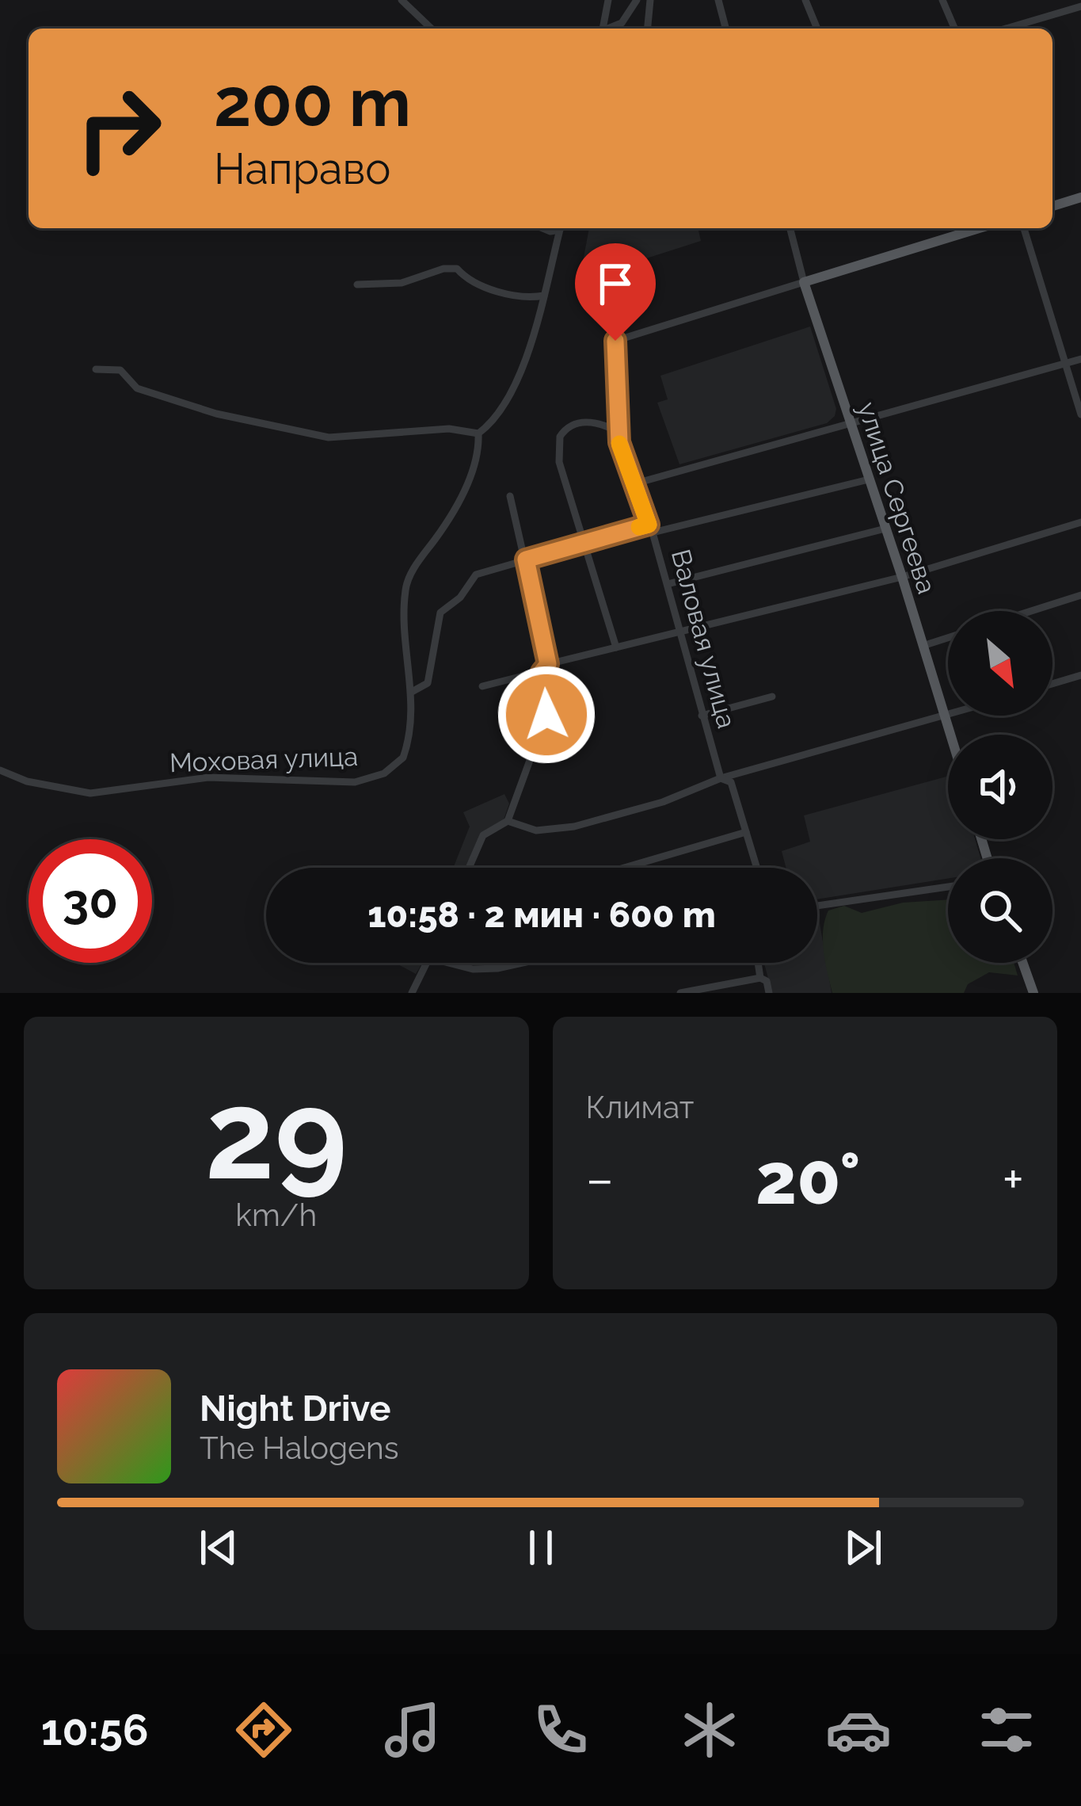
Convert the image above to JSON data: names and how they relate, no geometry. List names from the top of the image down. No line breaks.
{"streets":{"main road":["улица Сергеева"],"street":["Валовая улица","Моховая улица"]},"crossings":[["улица Сергеева","Валовая улица"]],"north":"bottom right","page":{"turn":["200 m","Направо"],"limit":"30","trip":"10:58 · 2 мин · 600 m","tile":[["29","km/h"],"Климат"],"heat":["−","20°","+"],"song":["Night Drive","The Halogens"],"tabs":"10:56"}}
